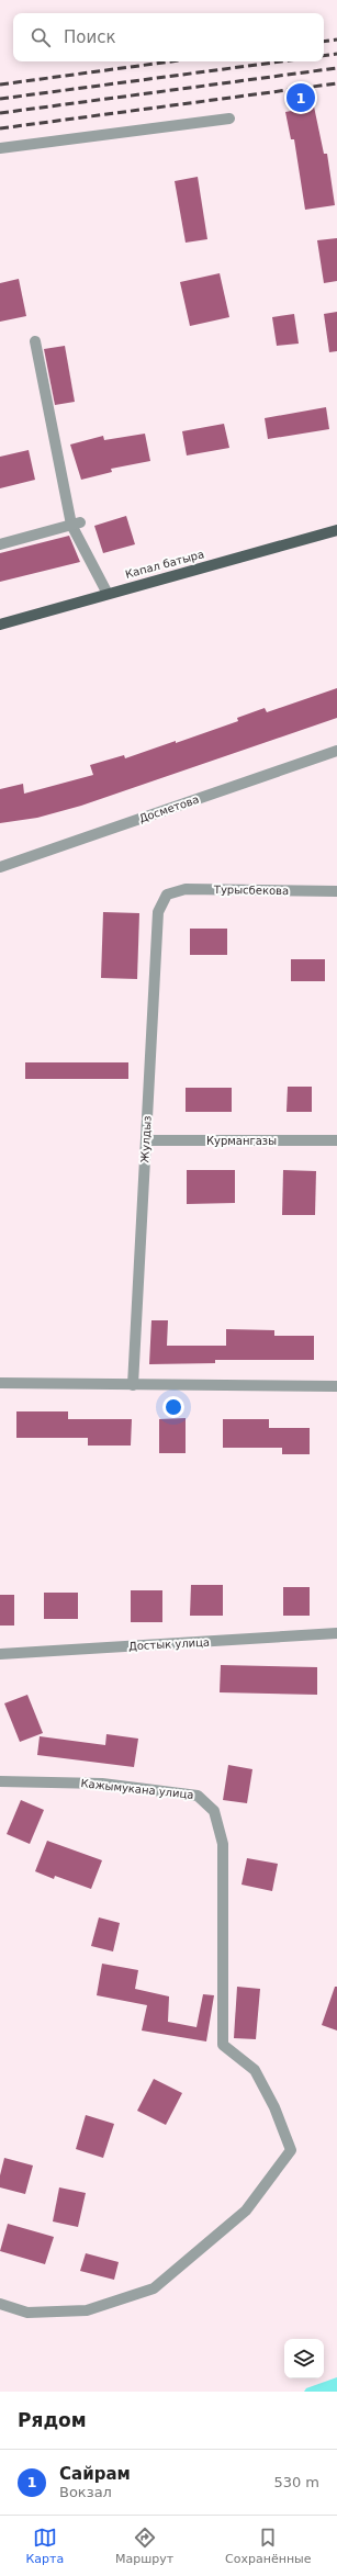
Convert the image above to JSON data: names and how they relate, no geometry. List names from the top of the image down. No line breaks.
{"streets":{"main road":["Капал батыра"],"street":["Досметова","Турысбекова","Жулдыз","Курмангазы","Достык улица","Кажымукана улица"]},"crossings":[["Турысбекова","Жулдыз"],["Жулдыз","Курмангазы"]],"page":{"search":"Поиск","pins":"1","heading":"Рядом","list":[{"mark":"1","name":"Сайрам","note":"Вокзал","value":"530 m"}],"nav":["Карта","Маршрут","Сохранённые"]}}
